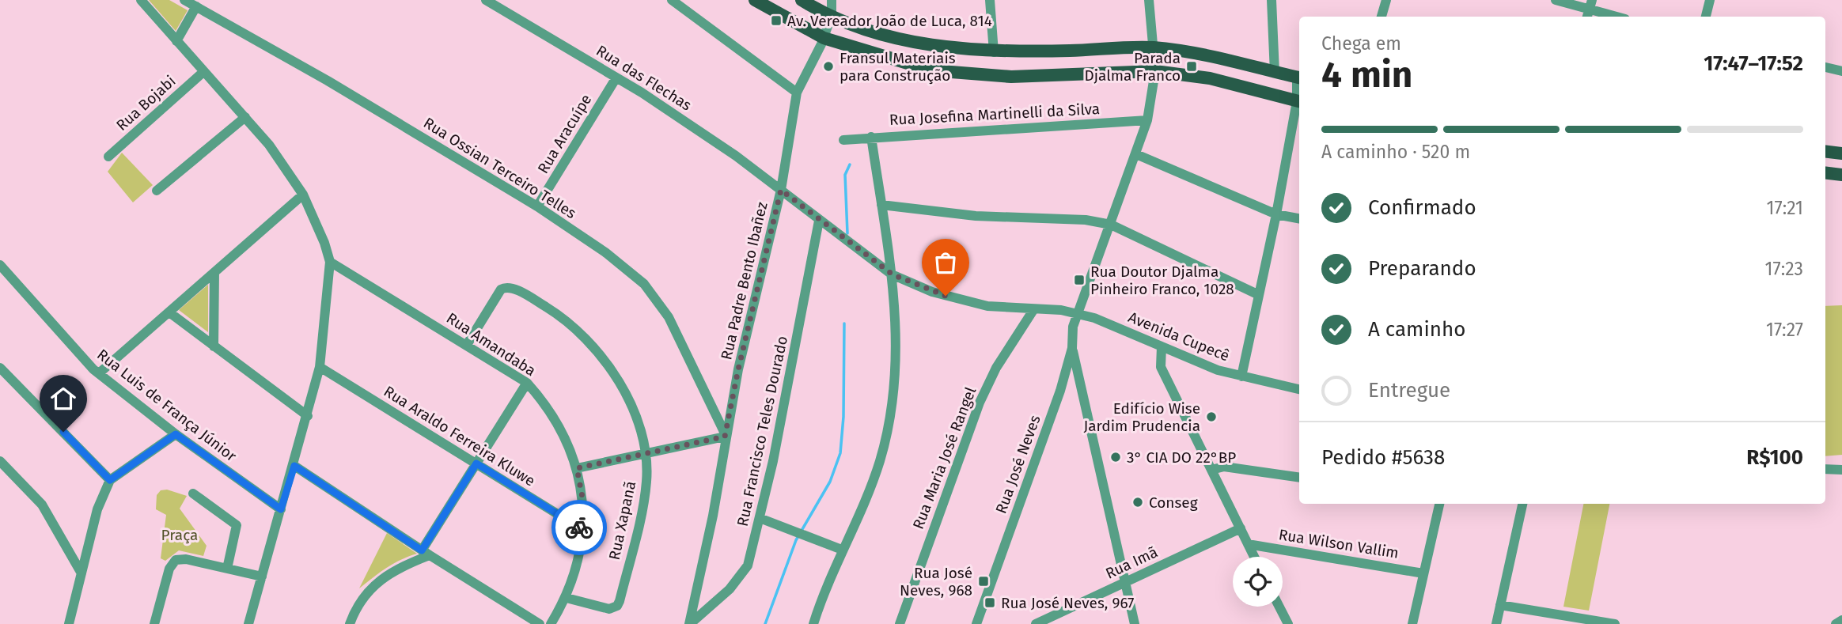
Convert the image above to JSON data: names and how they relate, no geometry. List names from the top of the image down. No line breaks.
{"streets":{"street":["Rua das Flechas","Rua Bojabi","Rua Josefina Martinelli da Silva","Rua Aracuípe","Rua Ossian Terceiro Telles","Rua Padre Bento Ibañez","Avenida Cupecê","Rua Amandaba","Rua Luis de França Júnior","Rua Francisco Teles Dourado","Rua Araldo Ferreira Kluwe","Rua Maria José Rangel","Rua José Neves","Rua Xapanã","Rua Wilson Vallim","Rua Imã"]},"crossings":[["Rua das Flechas","Rua Aracuípe"],["Rua das Flechas","Rua Padre Bento Ibañez"],["Rua das Flechas","Avenida Cupecê"],["Rua Josefina Martinelli da Silva","Rua José Neves"],["Rua Aracuípe","Rua Ossian Terceiro Telles"],["Rua Ossian Terceiro Telles","Rua Padre Bento Ibañez"],["Rua Padre Bento Ibañez","Avenida Cupecê"],["Rua Padre Bento Ibañez","Rua Francisco Teles Dourado"],["Avenida Cupecê","Rua Francisco Teles Dourado"],["Avenida Cupecê","Rua Maria José Rangel"],["Avenida Cupecê","Rua José Neves"],["Rua Amandaba","Rua Araldo Ferreira Kluwe"],["Rua Amandaba","Rua Xapanã"]],"parks":["Praça"],"places":{"transit":["Av. Vereador João de Luca, 814","Parada Djalma Franco","Rua Doutor Djalma Pinheiro Franco, 1028","Rua José Neves, 968","Rua José Neves, 967"],"other":["Fransul Materiais para Construção","Edifício Wise Jardim Prudencia","3° CIA DO 22°BP","Conseg"]},"page":{"heading":["4 min","Chega em","17:47–17:52"],"panel":["Pedido #5638","R$100"],"bar":"A caminho · 520 m","list":[["Confirmado","17:21"],["Preparando","17:23"],["A caminho","17:27"],"Entregue"]}}
